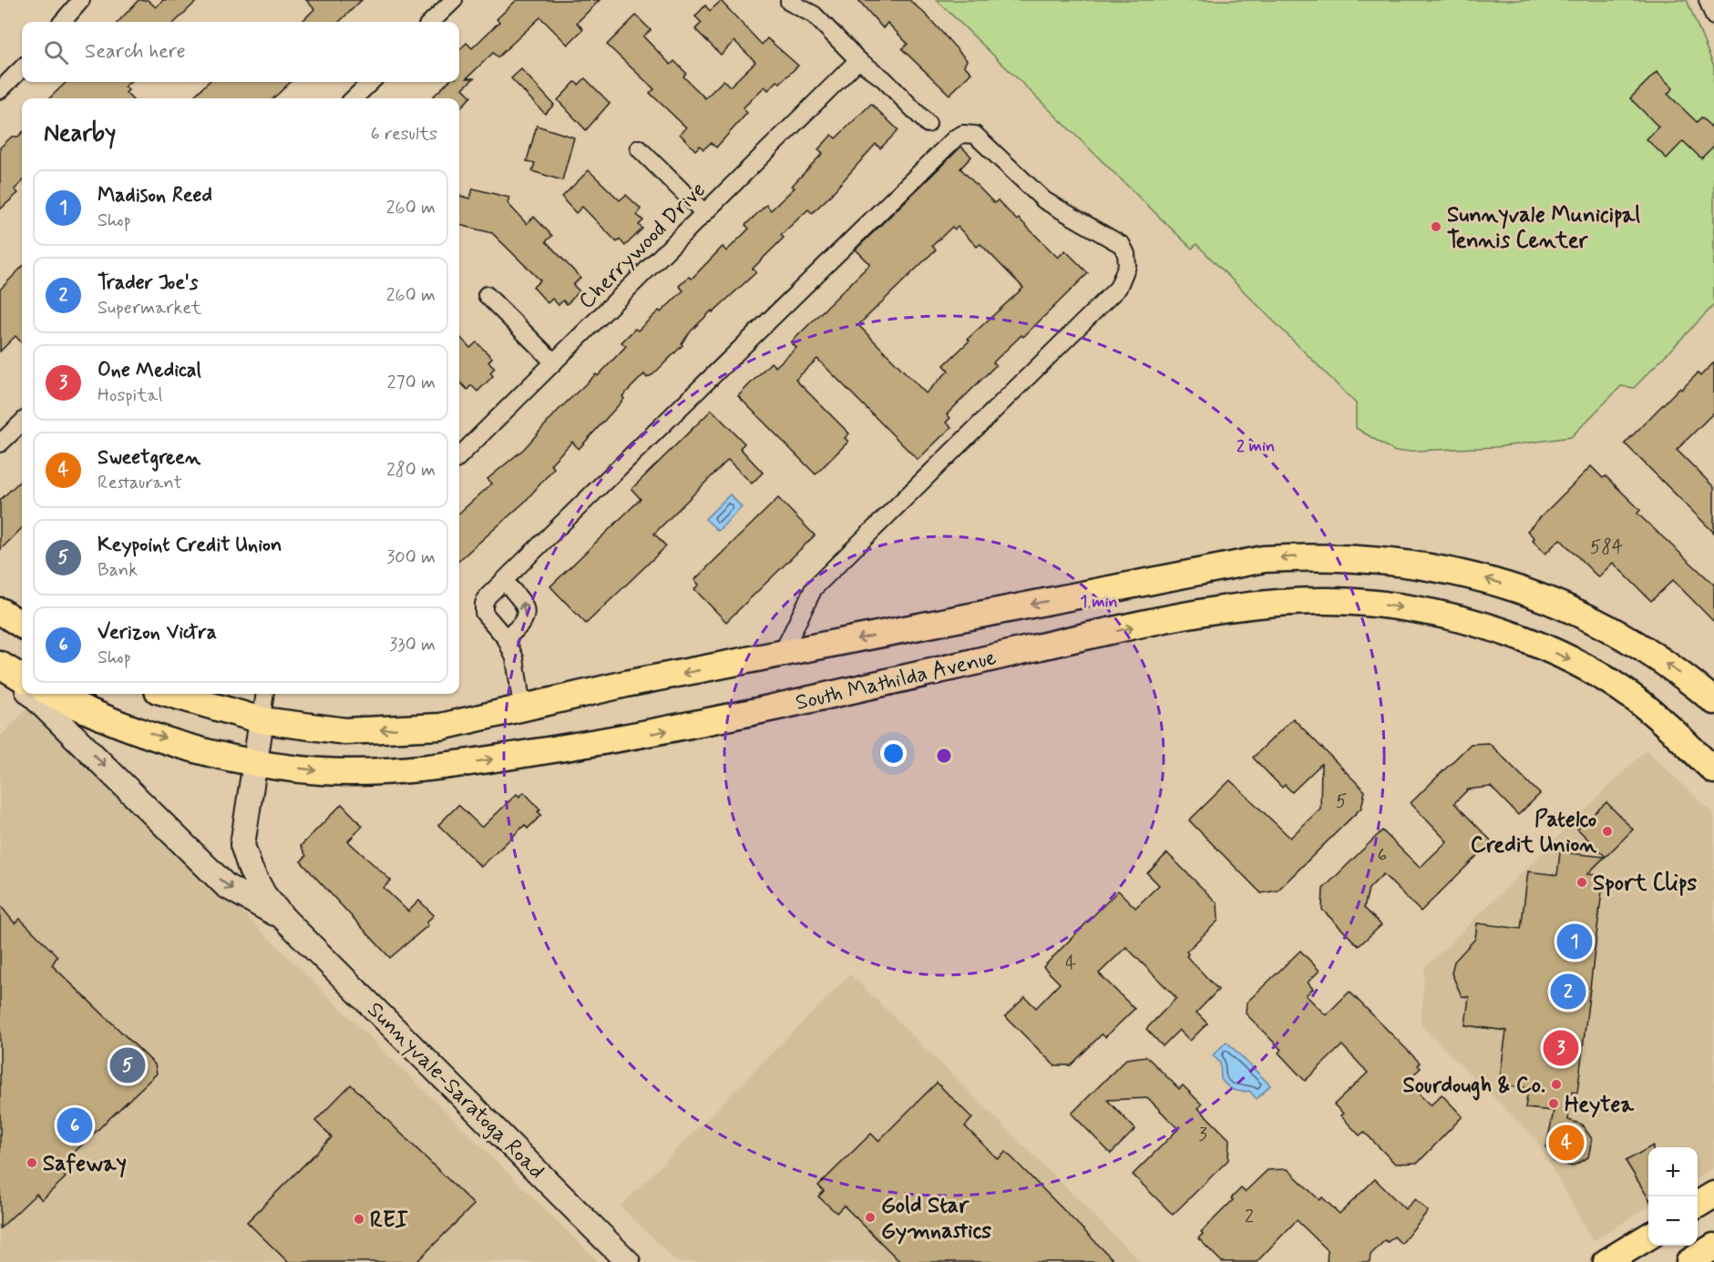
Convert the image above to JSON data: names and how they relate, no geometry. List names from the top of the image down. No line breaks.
{"streets":{"main road":["South Mathilda Avenue","Sunnyvale-Saratoga Road"],"street":["Cherrywood Drive"]},"crossings":[["South Mathilda Avenue","Sunnyvale-Saratoga Road"]],"places":["Sunnyvale Municipal Tennis Center","Patelco Credit Union","Sport Clips","Sourdough & Co.","Heytea","Safeway","Gold Star Gymnastics","REI"],"house_numbers":["584","5","6","4","3","2"],"page":{"search":"Search here","heading":["Nearby","6 results"],"list":[{"mark":"1","name":"Madison Reed","note":"Shop","value":"260 m"},{"mark":"2","name":"Trader Joe's","note":"Supermarket","value":"260 m"},{"mark":"3","name":"One Medical","note":"Hospital","value":"270 m"},{"mark":"4","name":"Sweetgreen","note":"Restaurant","value":"280 m"},{"mark":"5","name":"Keypoint Credit Union","note":"Bank","value":"300 m"},{"mark":"6","name":"Verizon Victra","note":"Shop","value":"330 m"}],"pins":["1","2","3","5","6","4"],"map_buttons":["+","−"]},"rings":["2 min","1 min"]}
